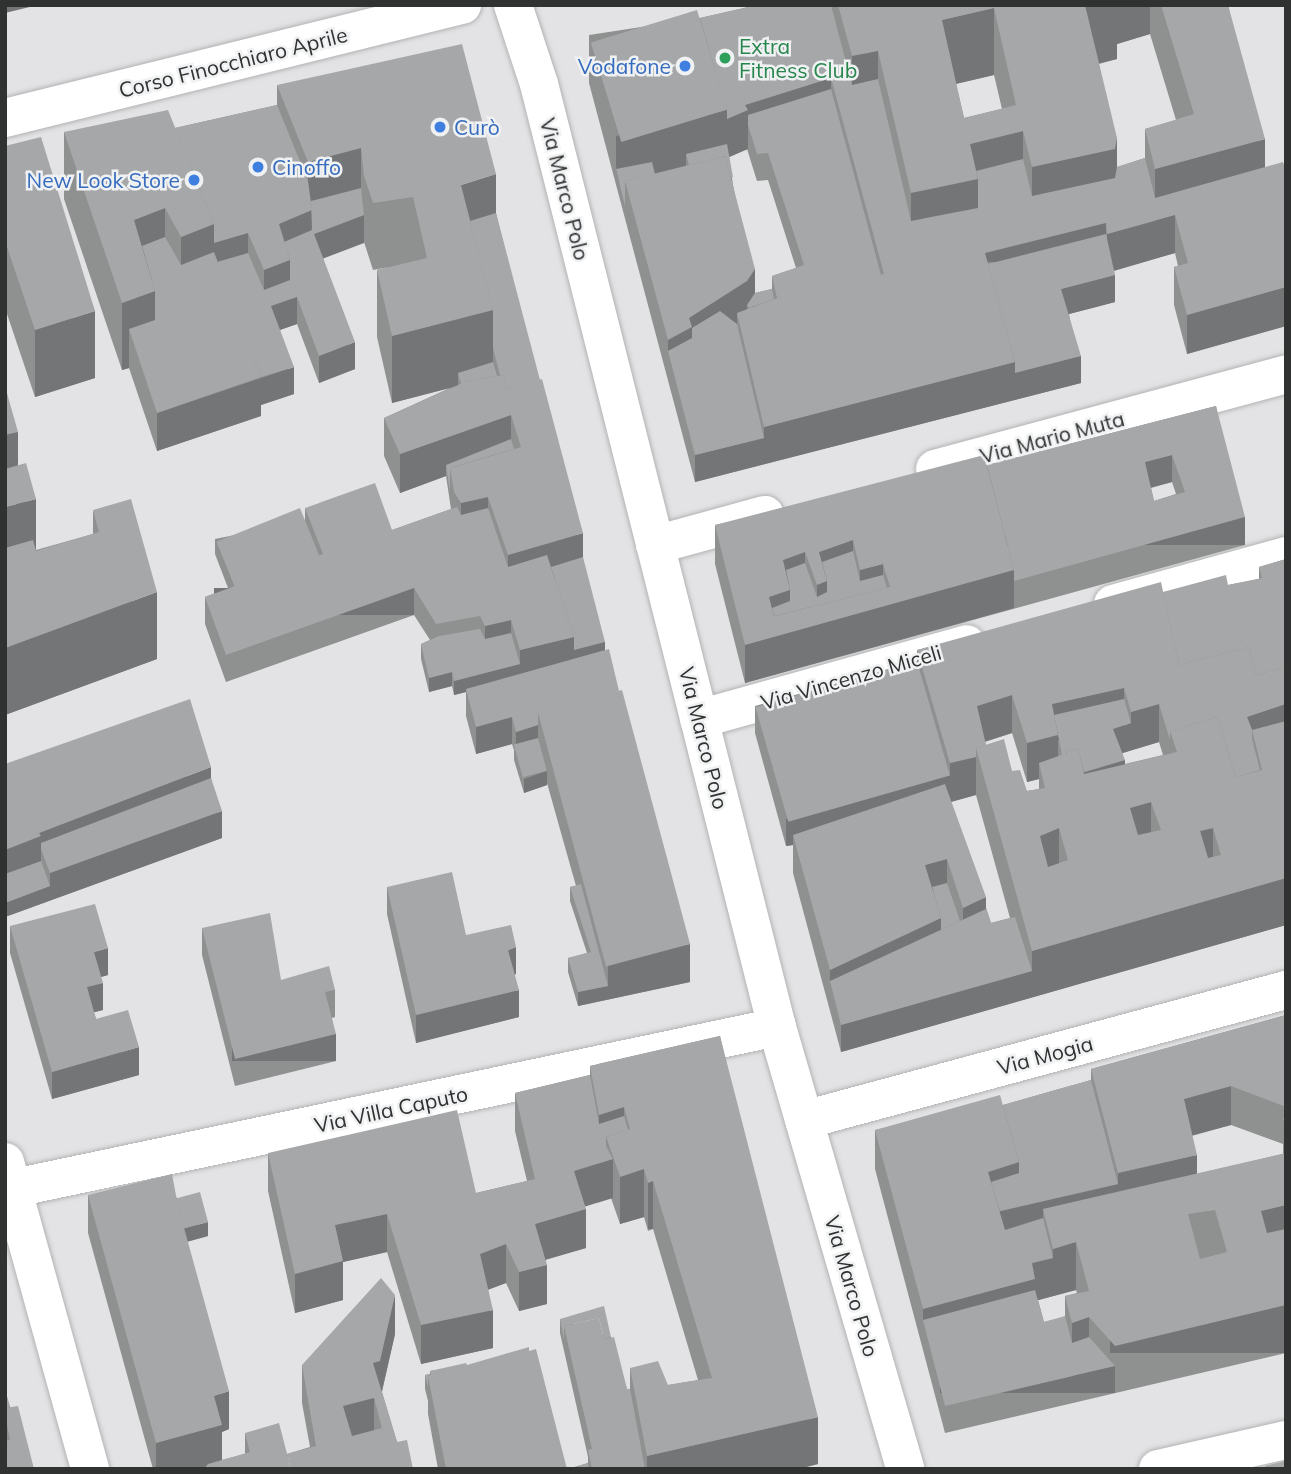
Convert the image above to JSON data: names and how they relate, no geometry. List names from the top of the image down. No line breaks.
{"streets":{"street":["Corso Finocchiaro Aprile","Via Marco Polo","Via Mario Muta","Via Vincenzo Miceli","Via Mogia","Via Villa Caputo"]},"crossings":[["Via Marco Polo","Via Vincenzo Miceli"],["Via Marco Polo","Via Mogia"],["Via Marco Polo","Via Villa Caputo"]],"places":["Extra Fitness Club","Vodafone","Curò","Cinoffo","New Look Store"]}
